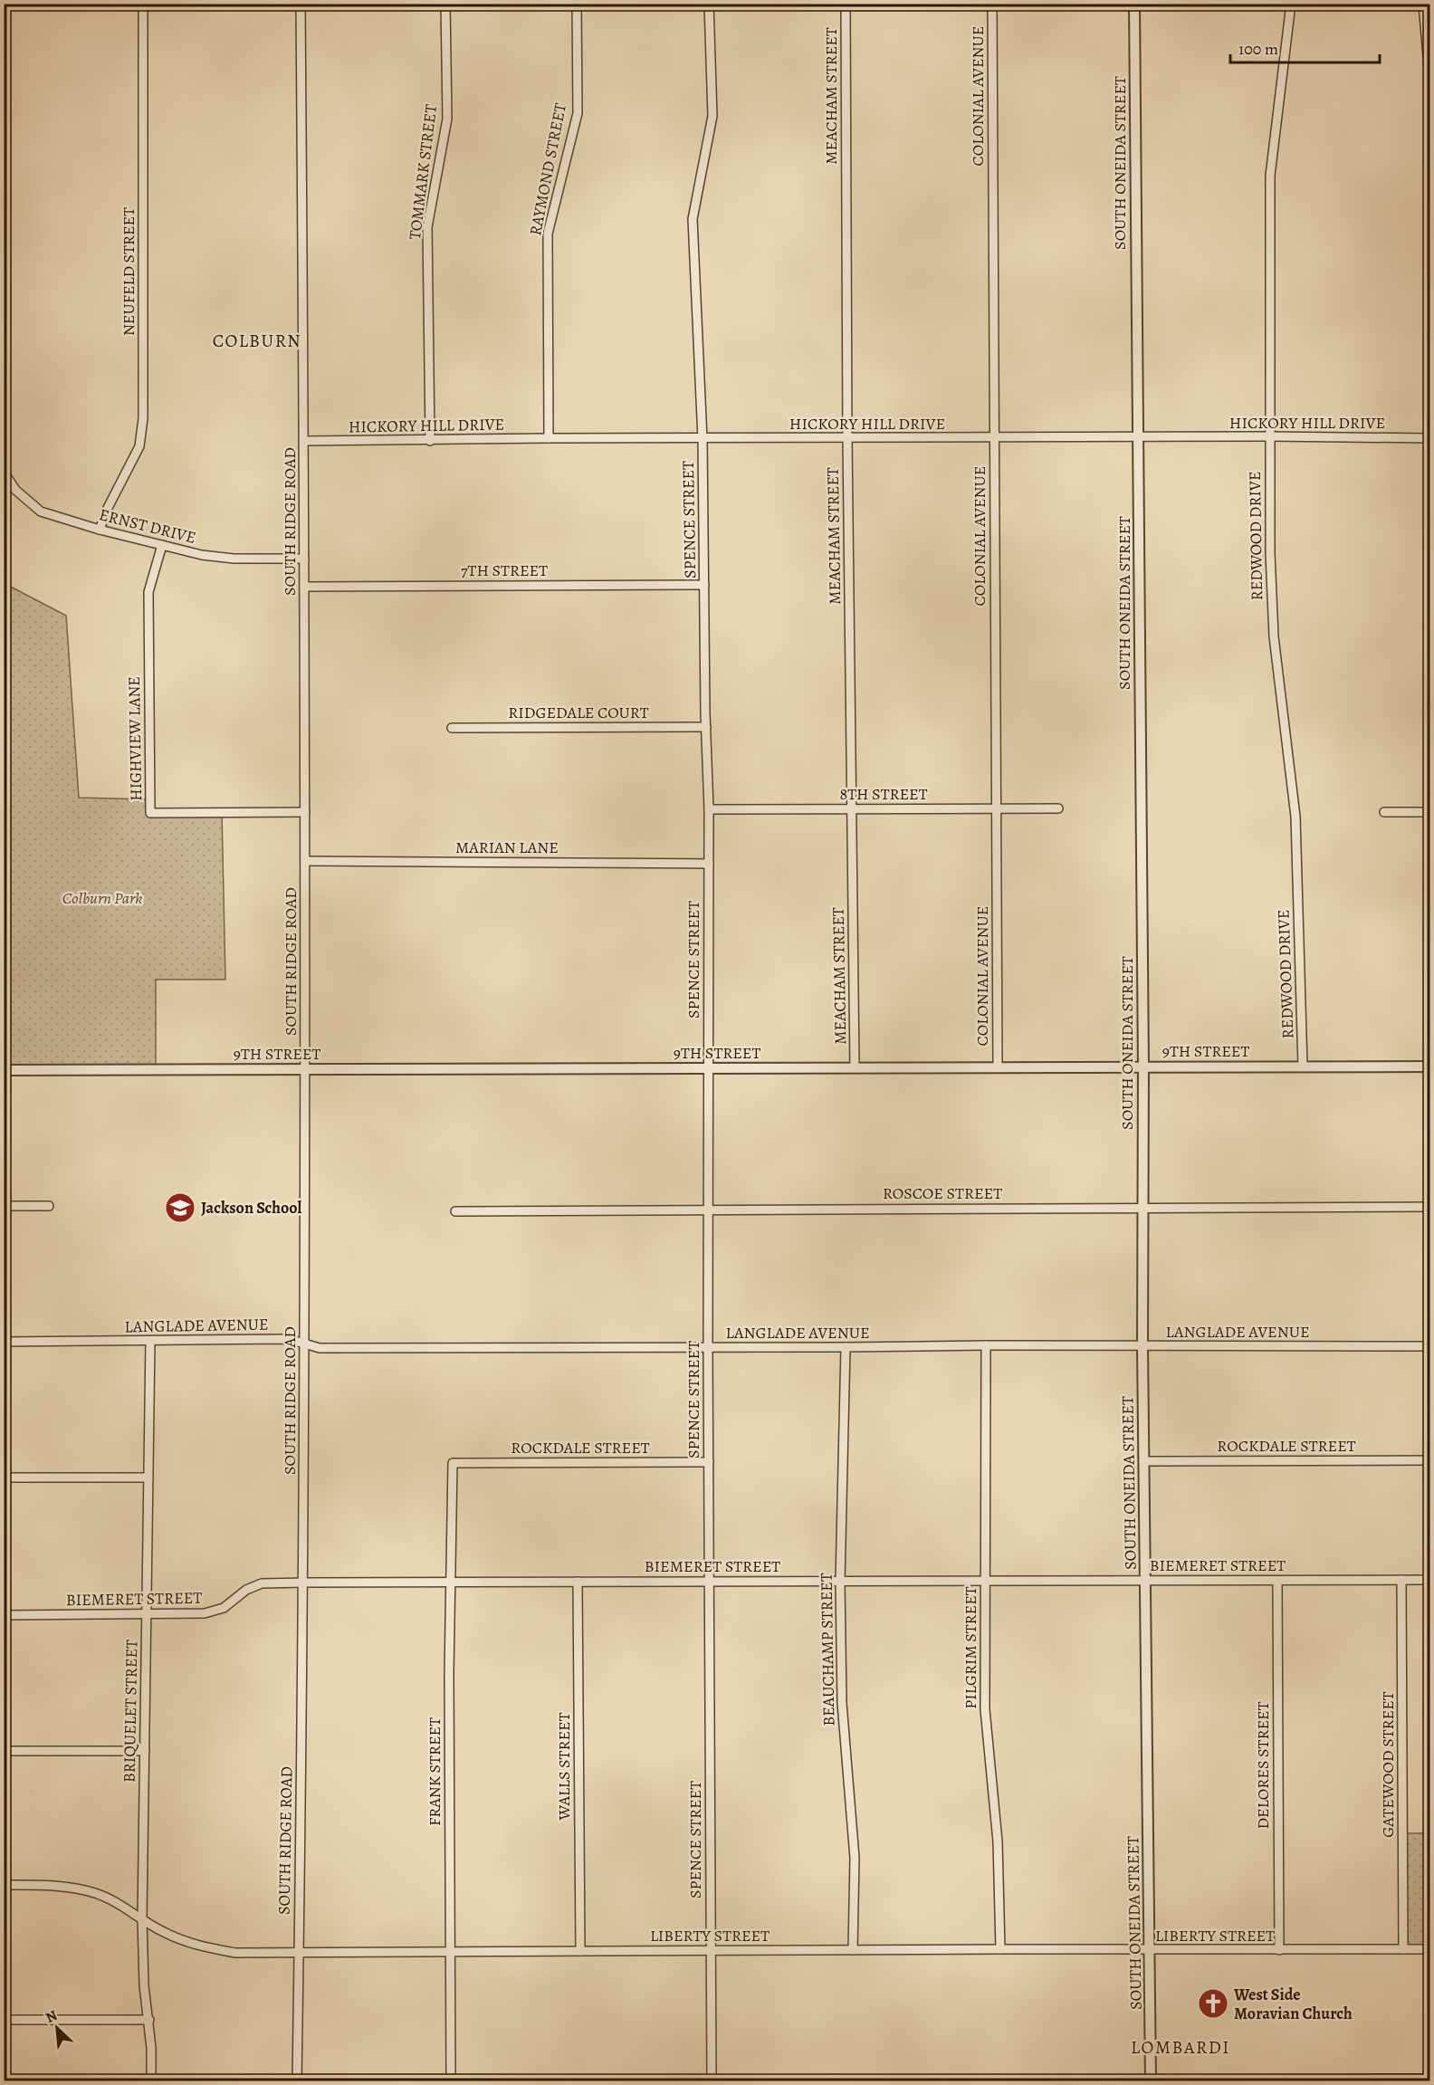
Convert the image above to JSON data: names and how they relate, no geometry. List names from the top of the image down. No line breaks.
{"streets":{"street":["MEACHAM STREET","COLONIAL AVENUE","SOUTH ONEIDA STREET","RAYMOND STREET","TOMMARK STREET","NEUFELD STREET","HICKORY HILL DRIVE","SPENCE STREET","SOUTH RIDGE ROAD","ERNST DRIVE","REDWOOD DRIVE","7TH STREET","RIDGEDALE COURT","HIGHVIEW LANE","8TH STREET","MARIAN LANE","9TH STREET","ROSCOE STREET","LANGLADE AVENUE","ROCKDALE STREET","BIEMERET STREET","PILGRIM STREET","BEAUCHAMP STREET","BRIQUELET STREET","GATEWOOD STREET","DELORES STREET","WALLS STREET","FRANK STREET","LIBERTY STREET"]},"crossings":[["MEACHAM STREET","HICKORY HILL DRIVE"],["MEACHAM STREET","8TH STREET"],["MEACHAM STREET","9TH STREET"],["COLONIAL AVENUE","HICKORY HILL DRIVE"],["COLONIAL AVENUE","8TH STREET"],["COLONIAL AVENUE","9TH STREET"],["SOUTH ONEIDA STREET","HICKORY HILL DRIVE"],["SOUTH ONEIDA STREET","9TH STREET"],["SOUTH ONEIDA STREET","ROSCOE STREET"],["SOUTH ONEIDA STREET","LANGLADE AVENUE"],["SOUTH ONEIDA STREET","ROCKDALE STREET"],["SOUTH ONEIDA STREET","BIEMERET STREET"],["SOUTH ONEIDA STREET","LIBERTY STREET"],["RAYMOND STREET","HICKORY HILL DRIVE"],["TOMMARK STREET","HICKORY HILL DRIVE"],["NEUFELD STREET","ERNST DRIVE"],["HICKORY HILL DRIVE","SPENCE STREET"],["HICKORY HILL DRIVE","SOUTH RIDGE ROAD"],["HICKORY HILL DRIVE","REDWOOD DRIVE"],["SPENCE STREET","7TH STREET"],["SPENCE STREET","RIDGEDALE COURT"],["SPENCE STREET","8TH STREET"],["SPENCE STREET","MARIAN LANE"],["SPENCE STREET","9TH STREET"],["SPENCE STREET","ROSCOE STREET"],["SPENCE STREET","LANGLADE AVENUE"],["SPENCE STREET","ROCKDALE STREET"],["SPENCE STREET","BIEMERET STREET"],["SPENCE STREET","LIBERTY STREET"],["SOUTH RIDGE ROAD","ERNST DRIVE"],["SOUTH RIDGE ROAD","7TH STREET"],["SOUTH RIDGE ROAD","HIGHVIEW LANE"],["SOUTH RIDGE ROAD","MARIAN LANE"],["SOUTH RIDGE ROAD","9TH STREET"],["SOUTH RIDGE ROAD","LANGLADE AVENUE"],["SOUTH RIDGE ROAD","BIEMERET STREET"],["SOUTH RIDGE ROAD","LIBERTY STREET"],["ERNST DRIVE","HIGHVIEW LANE"],["REDWOOD DRIVE","9TH STREET"],["LANGLADE AVENUE","PILGRIM STREET"],["LANGLADE AVENUE","BEAUCHAMP STREET"],["LANGLADE AVENUE","BRIQUELET STREET"],["ROCKDALE STREET","FRANK STREET"],["BIEMERET STREET","PILGRIM STREET"],["BIEMERET STREET","BEAUCHAMP STREET"],["BIEMERET STREET","BRIQUELET STREET"],["BIEMERET STREET","GATEWOOD STREET"],["BIEMERET STREET","DELORES STREET"],["BIEMERET STREET","WALLS STREET"],["BIEMERET STREET","FRANK STREET"],["PILGRIM STREET","LIBERTY STREET"],["BEAUCHAMP STREET","LIBERTY STREET"],["BRIQUELET STREET","LIBERTY STREET"],["GATEWOOD STREET","LIBERTY STREET"],["DELORES STREET","LIBERTY STREET"],["WALLS STREET","LIBERTY STREET"],["FRANK STREET","LIBERTY STREET"]],"districts":["COLBURN","LOMBARDI"],"parks":["Colburn Park"],"places":{"school or university":["Jackson School"],"church":["West Side Moravian Church"]},"scale_bar":"100 m","north":"top left"}
